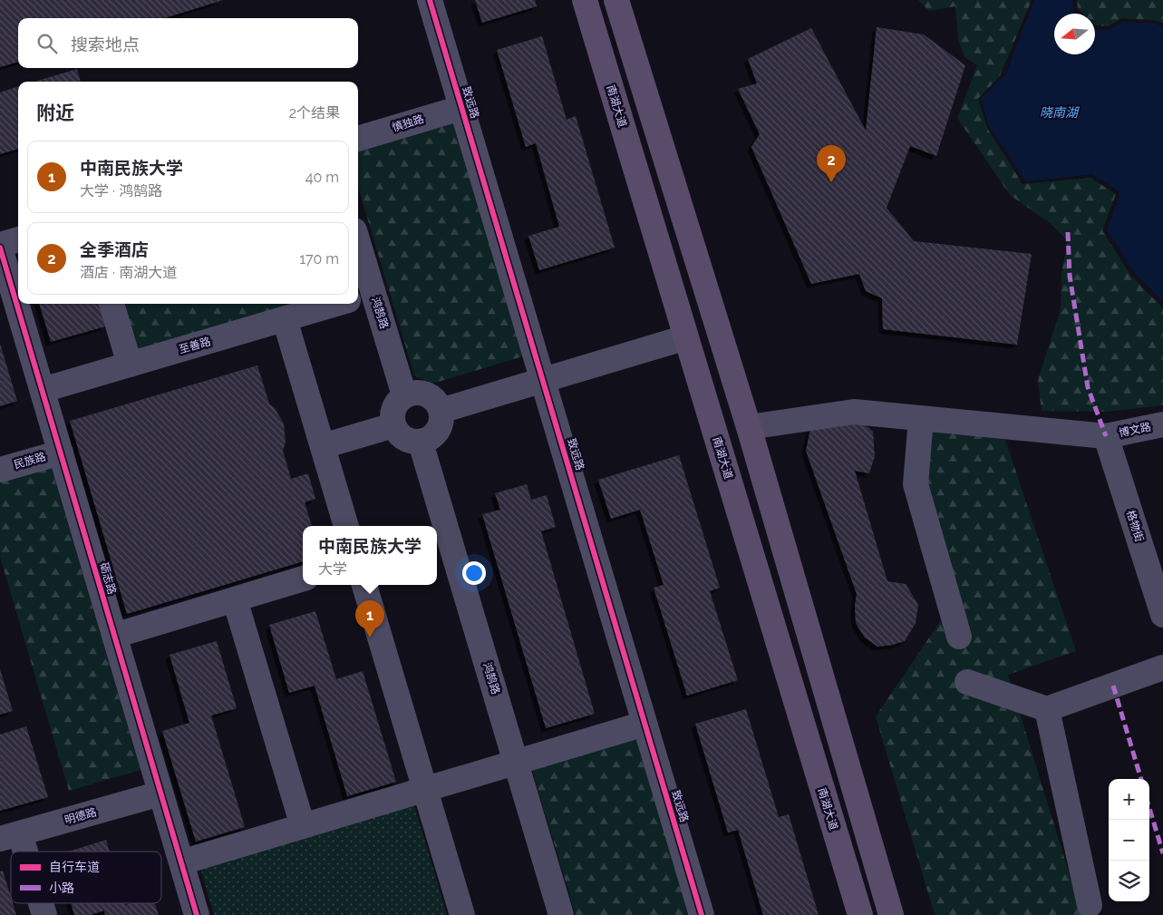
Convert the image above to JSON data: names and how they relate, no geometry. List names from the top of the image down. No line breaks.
{"streets":{"main road":["南湖大道"],"street":["致远路","慎独路","鸿鹄路","至善路","博文路","民族路","格物街","砺志路","明德路"]},"crossings":[["致远路","慎独路"],["至善路","砺志路"],["博文路","格物街"],["民族路","砺志路"],["砺志路","明德路"]],"water":["晓南湖"],"legend":["自行车道","小路"],"north":"left","page":{"search":"搜索地点","heading":["附近","2个结果"],"list":[{"mark":"1","name":"中南民族大学","note":"大学 · 鸿鹄路","value":"40 m"},{"mark":"2","name":"全季酒店","note":"酒店 · 南湖大道","value":"170 m"}],"pins":["2","1"],"popup":["中南民族大学","大学"],"map_buttons":["+","−"]}}
